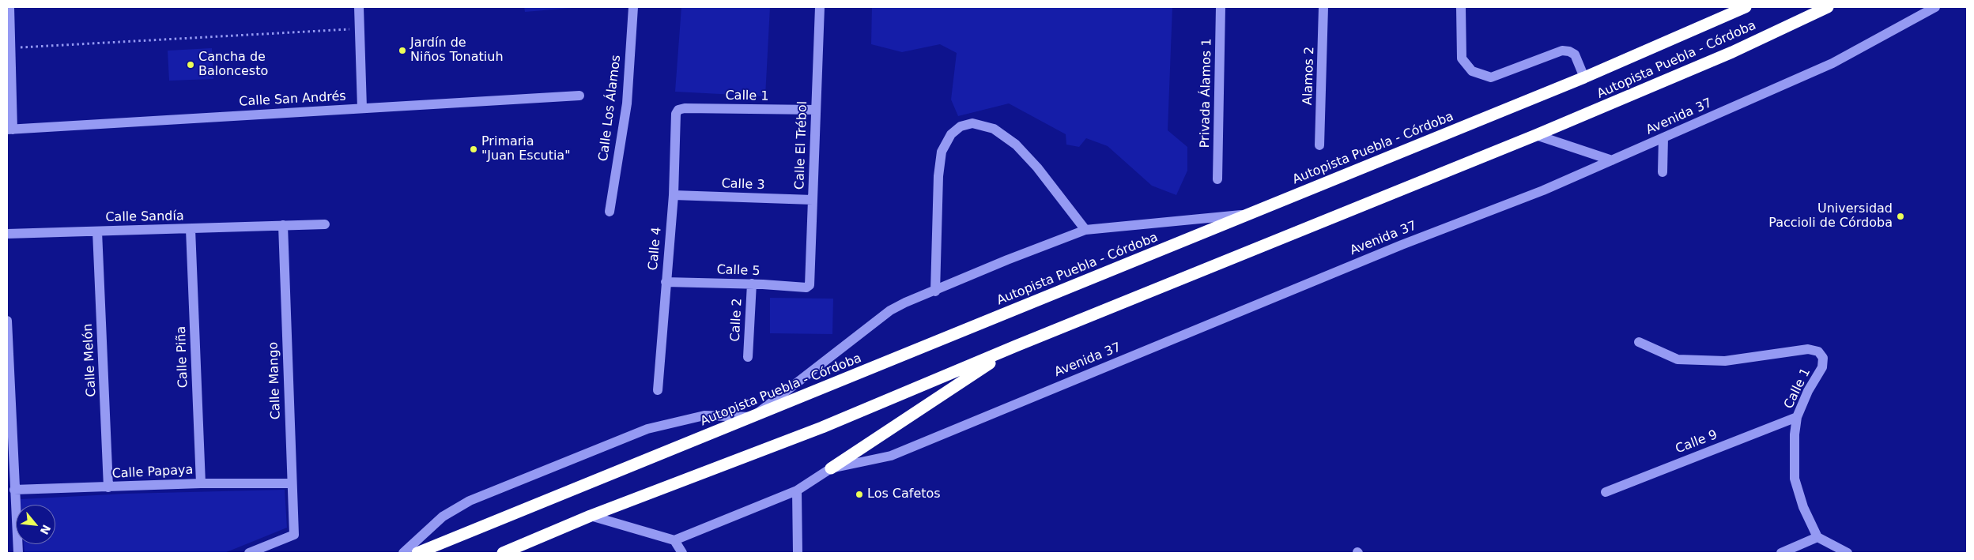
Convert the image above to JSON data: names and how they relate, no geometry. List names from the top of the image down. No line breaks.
{"streets":{"highway":["Autopista Puebla - Córdoba"],"street":["Alamos 2","Privada Álamos 1","Calle 1","Calle San Andrés","Calle Los Álamos","Avenida 37","Calle El Trébol","Calle 3","Calle Sandía","Calle 4","Calle 5","Calle 2","Calle Piña","Calle Melón","Calle Mango","Calle 9","Calle Papaya"]},"crossings":[["Calle 1","Calle El Trébol"],["Calle 1","Calle 4"],["Calle 1","Calle 9"],["Calle El Trébol","Calle 3"],["Calle El Trébol","Calle 5"],["Calle 3","Calle 4"],["Calle Sandía","Calle Piña"],["Calle Sandía","Calle Melón"],["Calle Sandía","Calle Mango"],["Calle 4","Calle 5"],["Calle 5","Calle 2"],["Calle Piña","Calle Papaya"],["Calle Melón","Calle Papaya"],["Calle Mango","Calle Papaya"]],"places":["Jardín de Niños Tonatiuh","Cancha de Baloncesto","Primaria \"Juan Escutia\"","Universidad Paccioli de Córdoba","Los Cafetos"],"north":"bottom right"}
